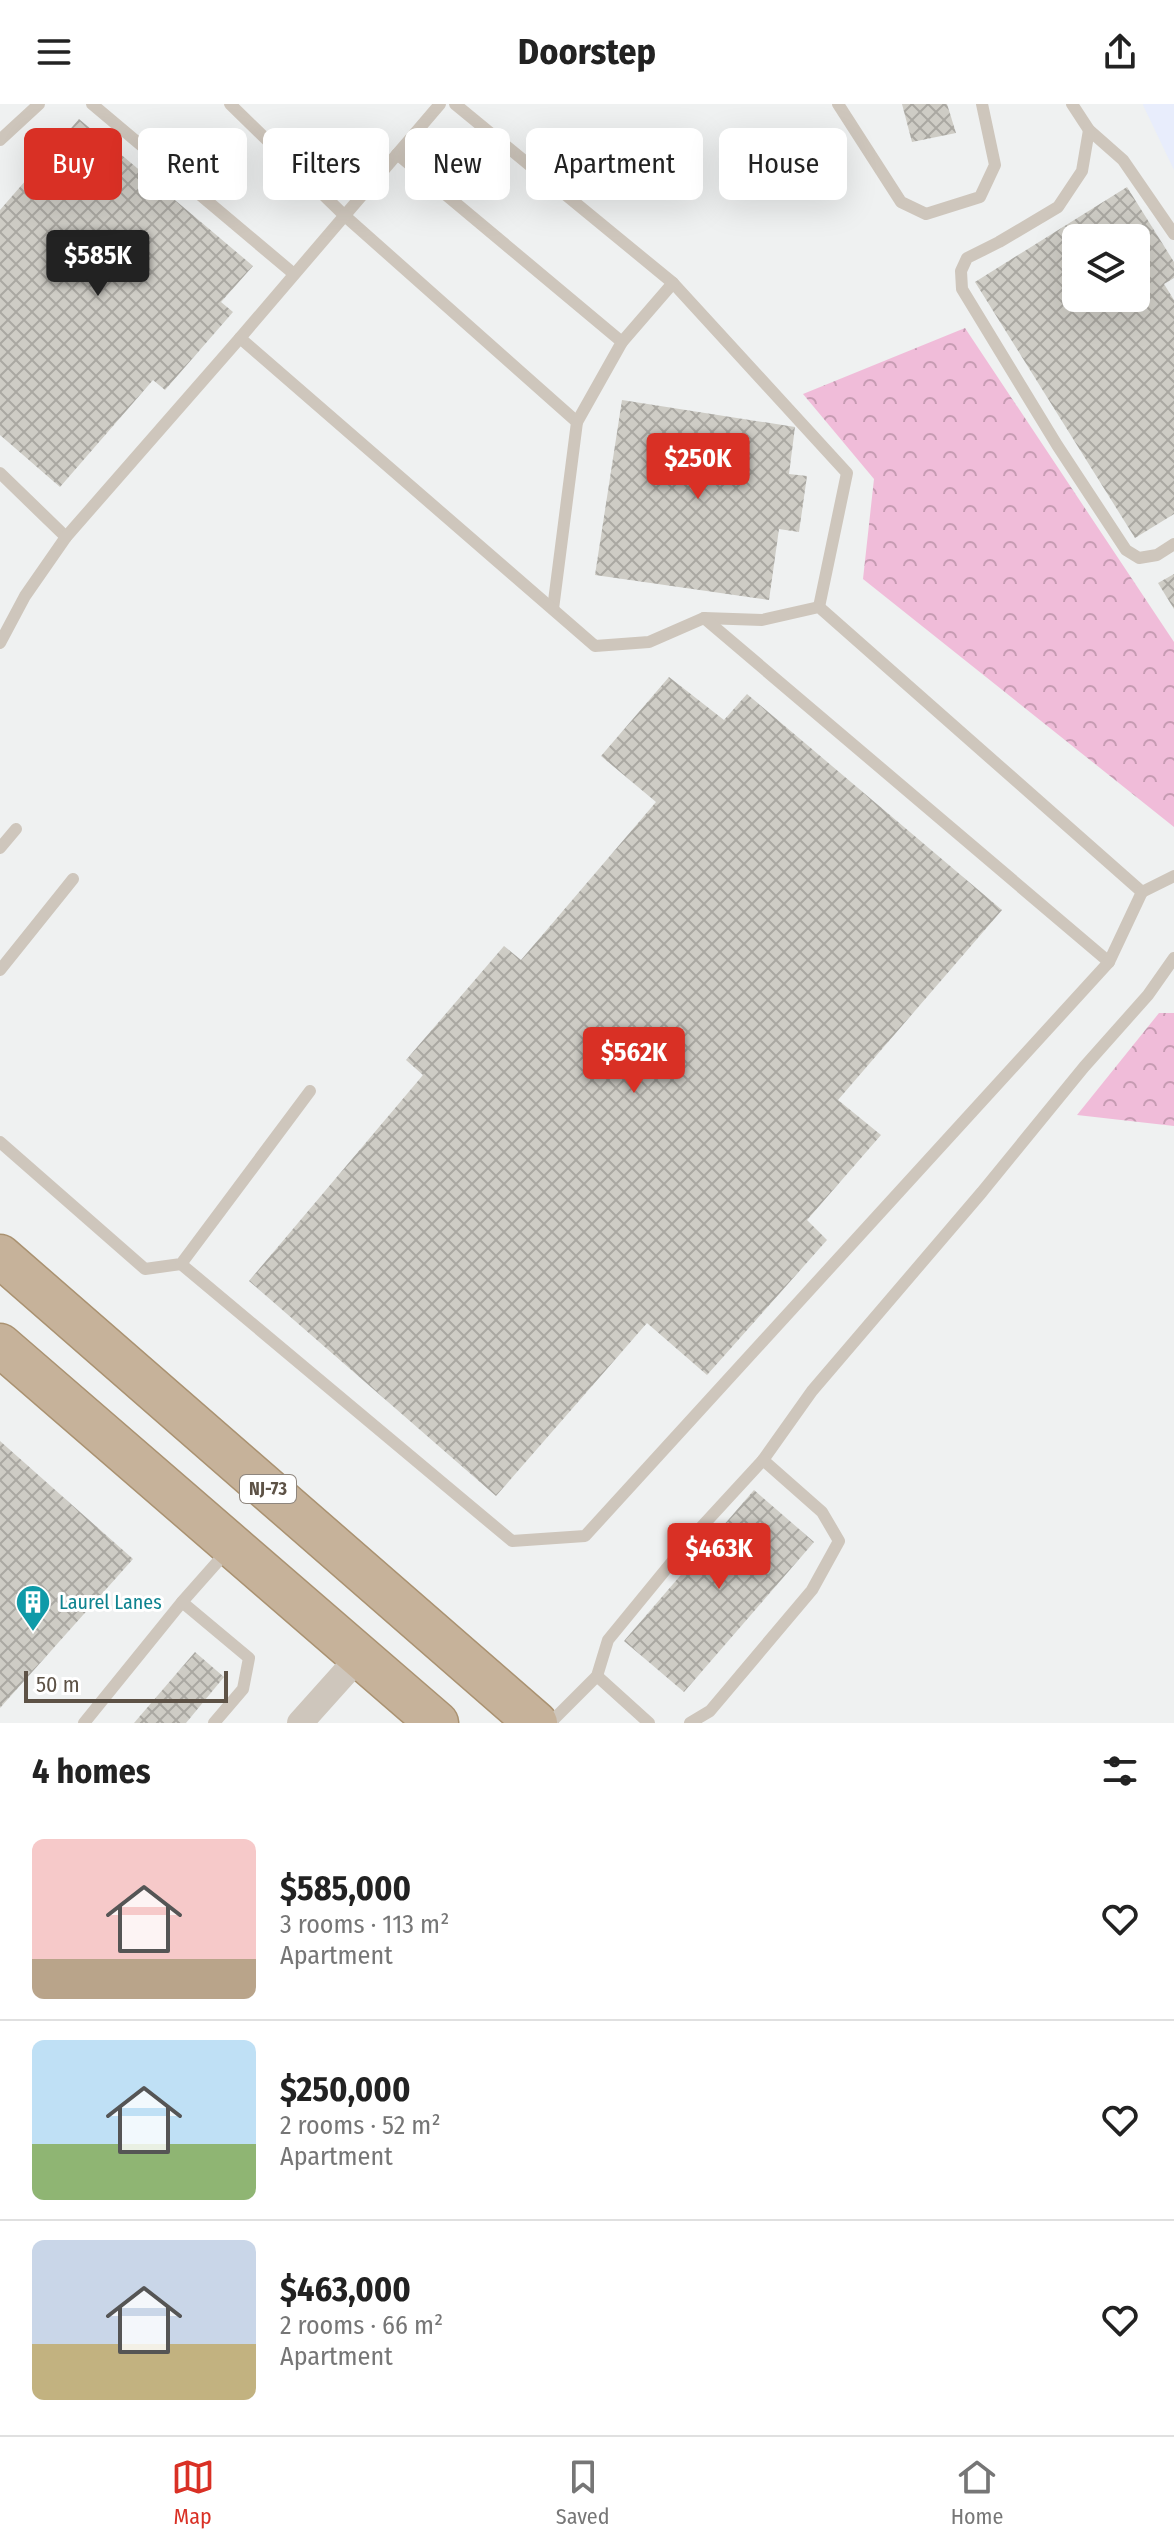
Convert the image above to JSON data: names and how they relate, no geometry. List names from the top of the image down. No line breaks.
{"streets":{"highway":["NJ-73"]},"places":{"building":["Laurel Lanes"]},"scale_bar":"50 m","page":{"header":"Doorstep","chip":["Buy","Rent","Filters","New","Apartment","House"],"price":["$585K","$250K","$562K","$463K"],"scale":"50 m","heading":"4 homes","list":[{"name":"$585,000","note":"3 rooms · 113 m² · Apartment"},{"name":"$250,000","note":"2 rooms · 52 m² · Apartment"},{"name":"$463,000","note":"2 rooms · 66 m² · Apartment"}],"tabs":["Map","Saved","Home"]}}
